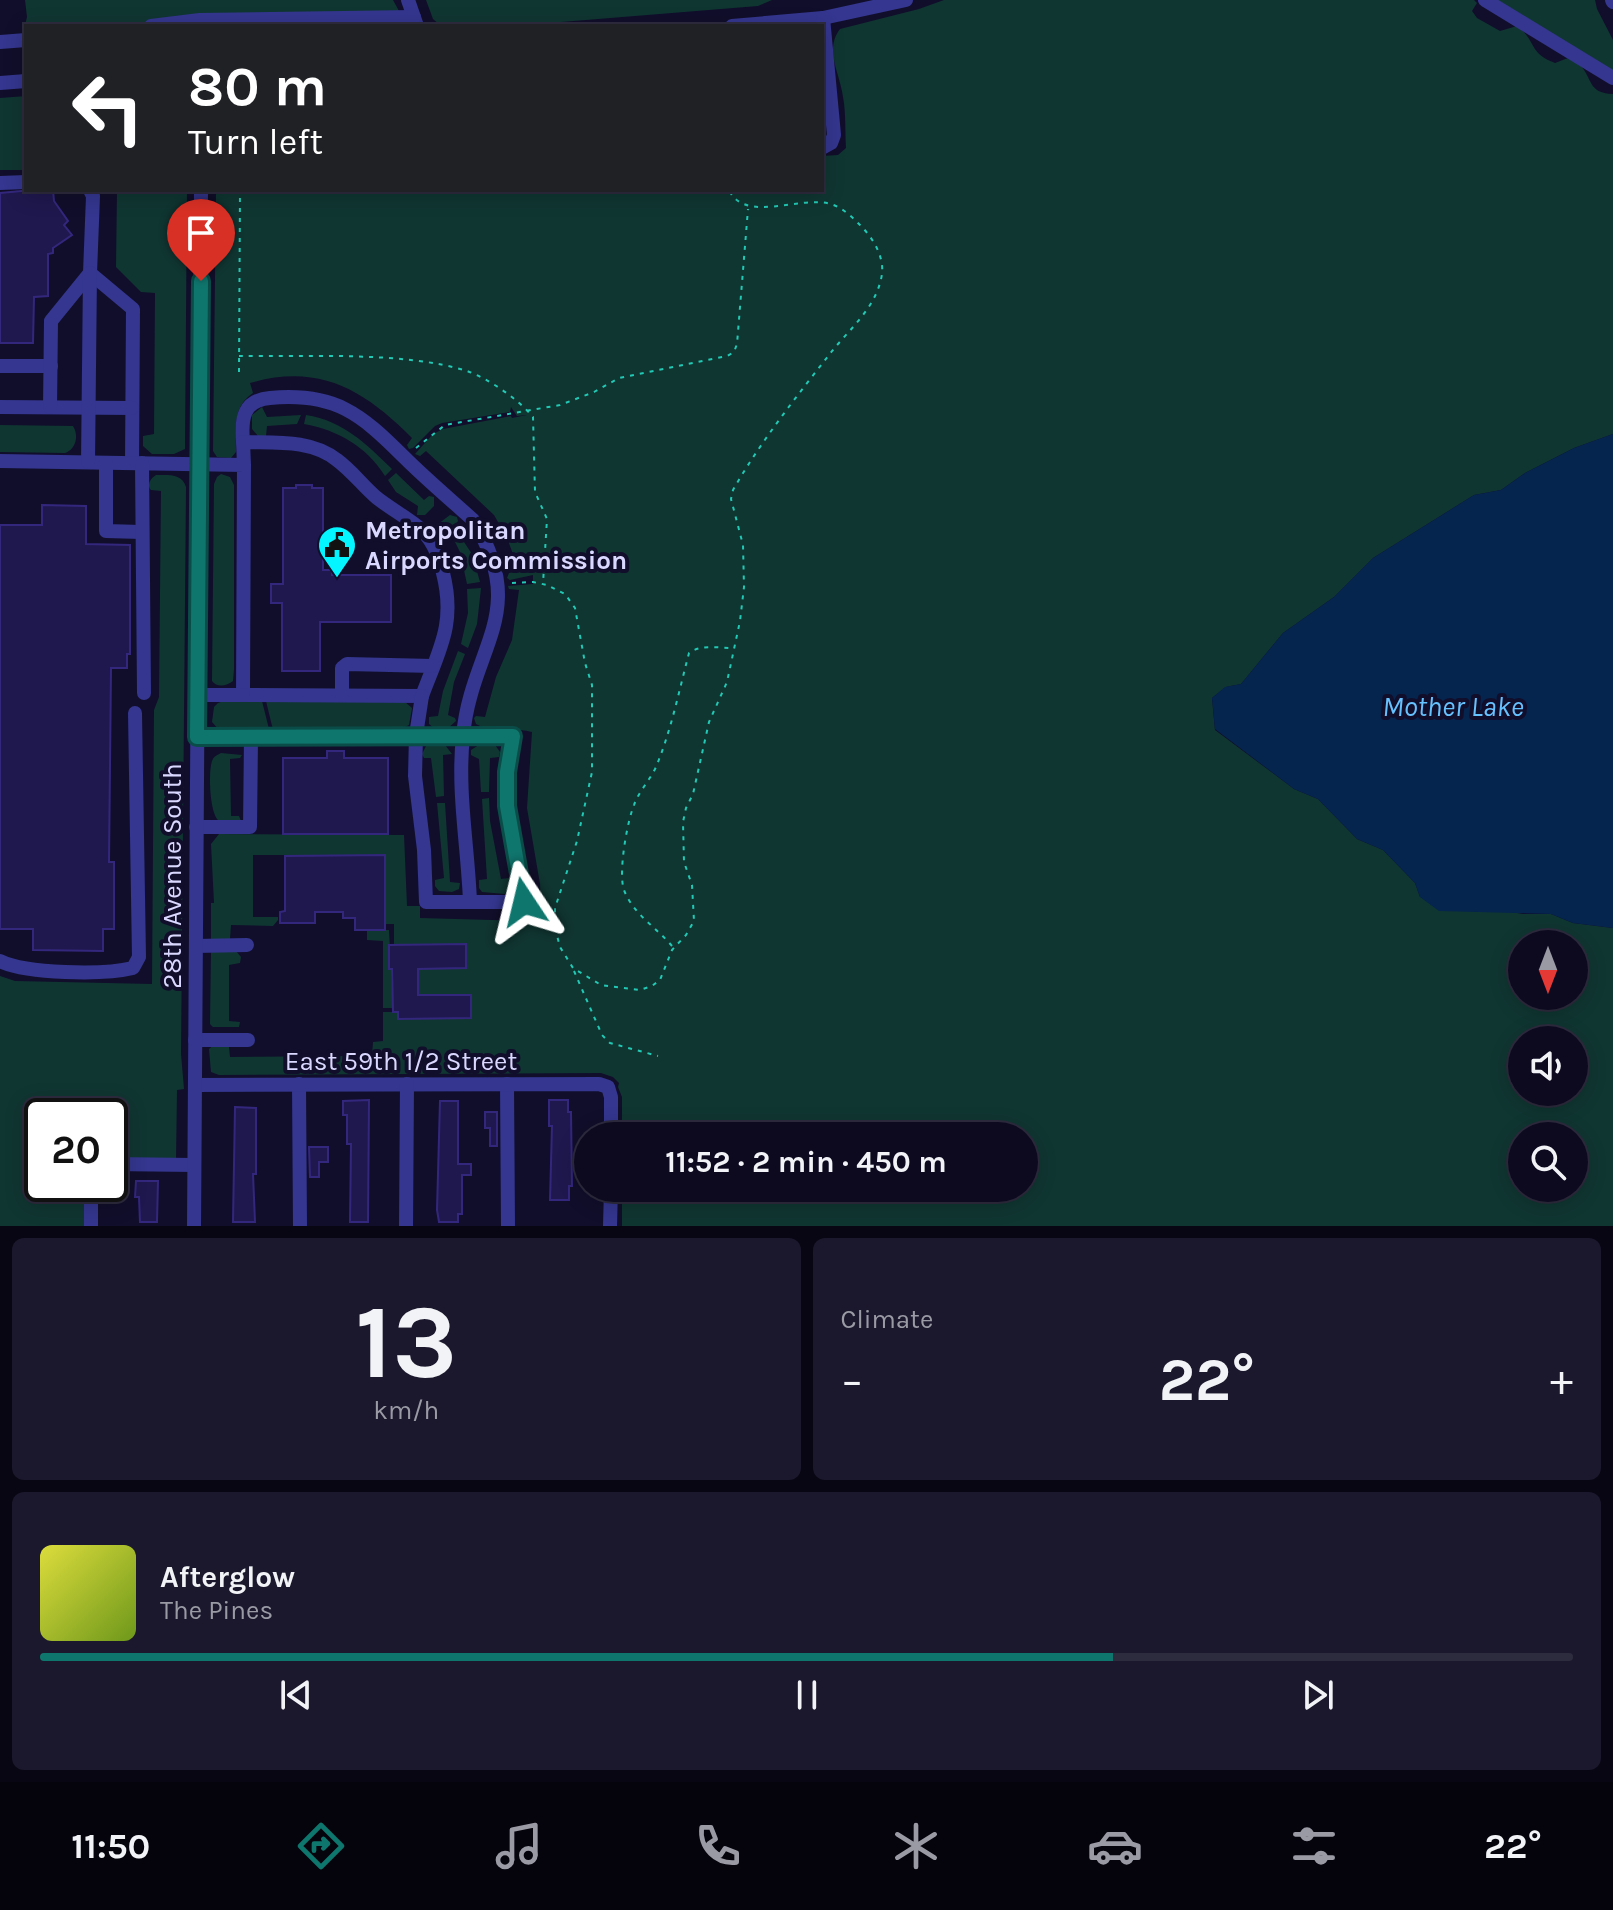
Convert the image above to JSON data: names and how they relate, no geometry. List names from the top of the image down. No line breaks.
{"streets":{"street":["28th Avenue South","East 59th 1/2 Street"]},"crossings":[["28th Avenue South","East 59th 1/2 Street"]],"water":["Mother Lake"],"places":{"public building":["Metropolitan Airports Commission"]},"north":"bottom","page":{"turn":["80 m","Turn left"],"limit":"20","trip":"11:52 · 2 min · 450 m","tile":[["13","km/h"],"Climate"],"heat":["−","22°","+"],"song":["Afterglow","The Pines"],"tabs":["11:50","22°"]}}
